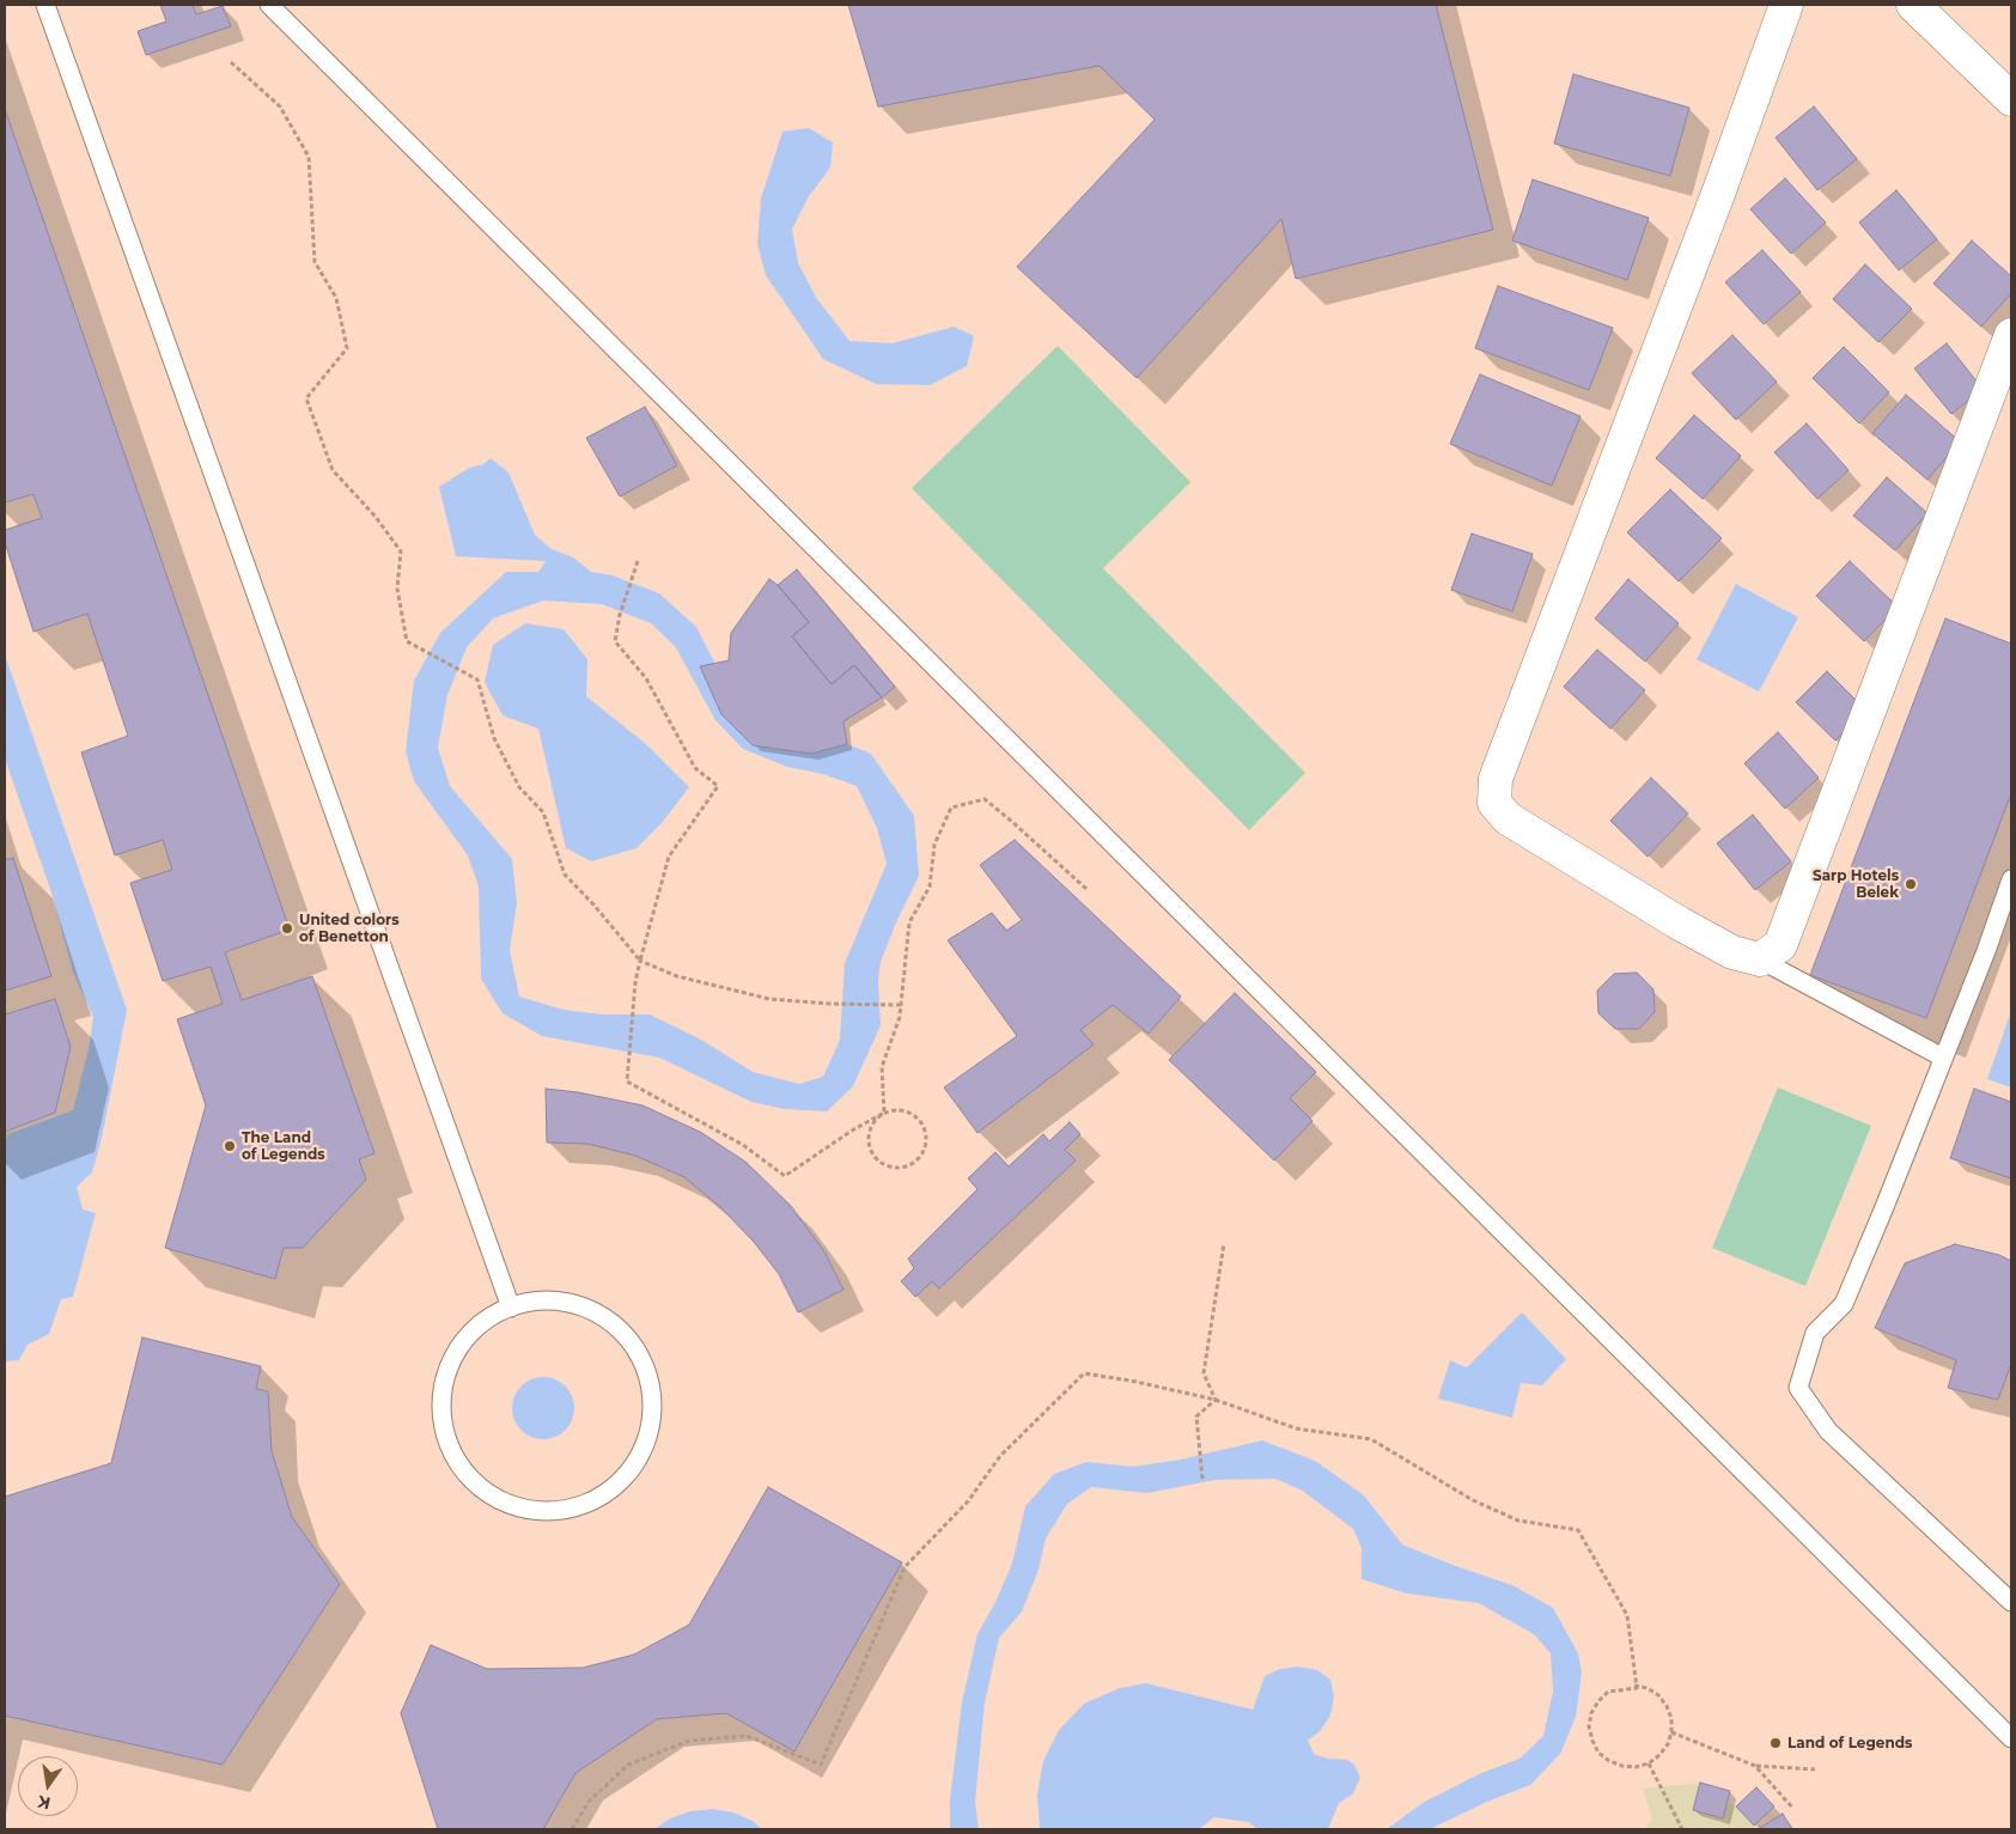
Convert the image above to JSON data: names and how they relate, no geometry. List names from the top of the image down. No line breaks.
{"places":["Sarp Hotels Belek","United colors of Benetton","The Land of Legends","Land of Legends"],"north":"bottom"}
